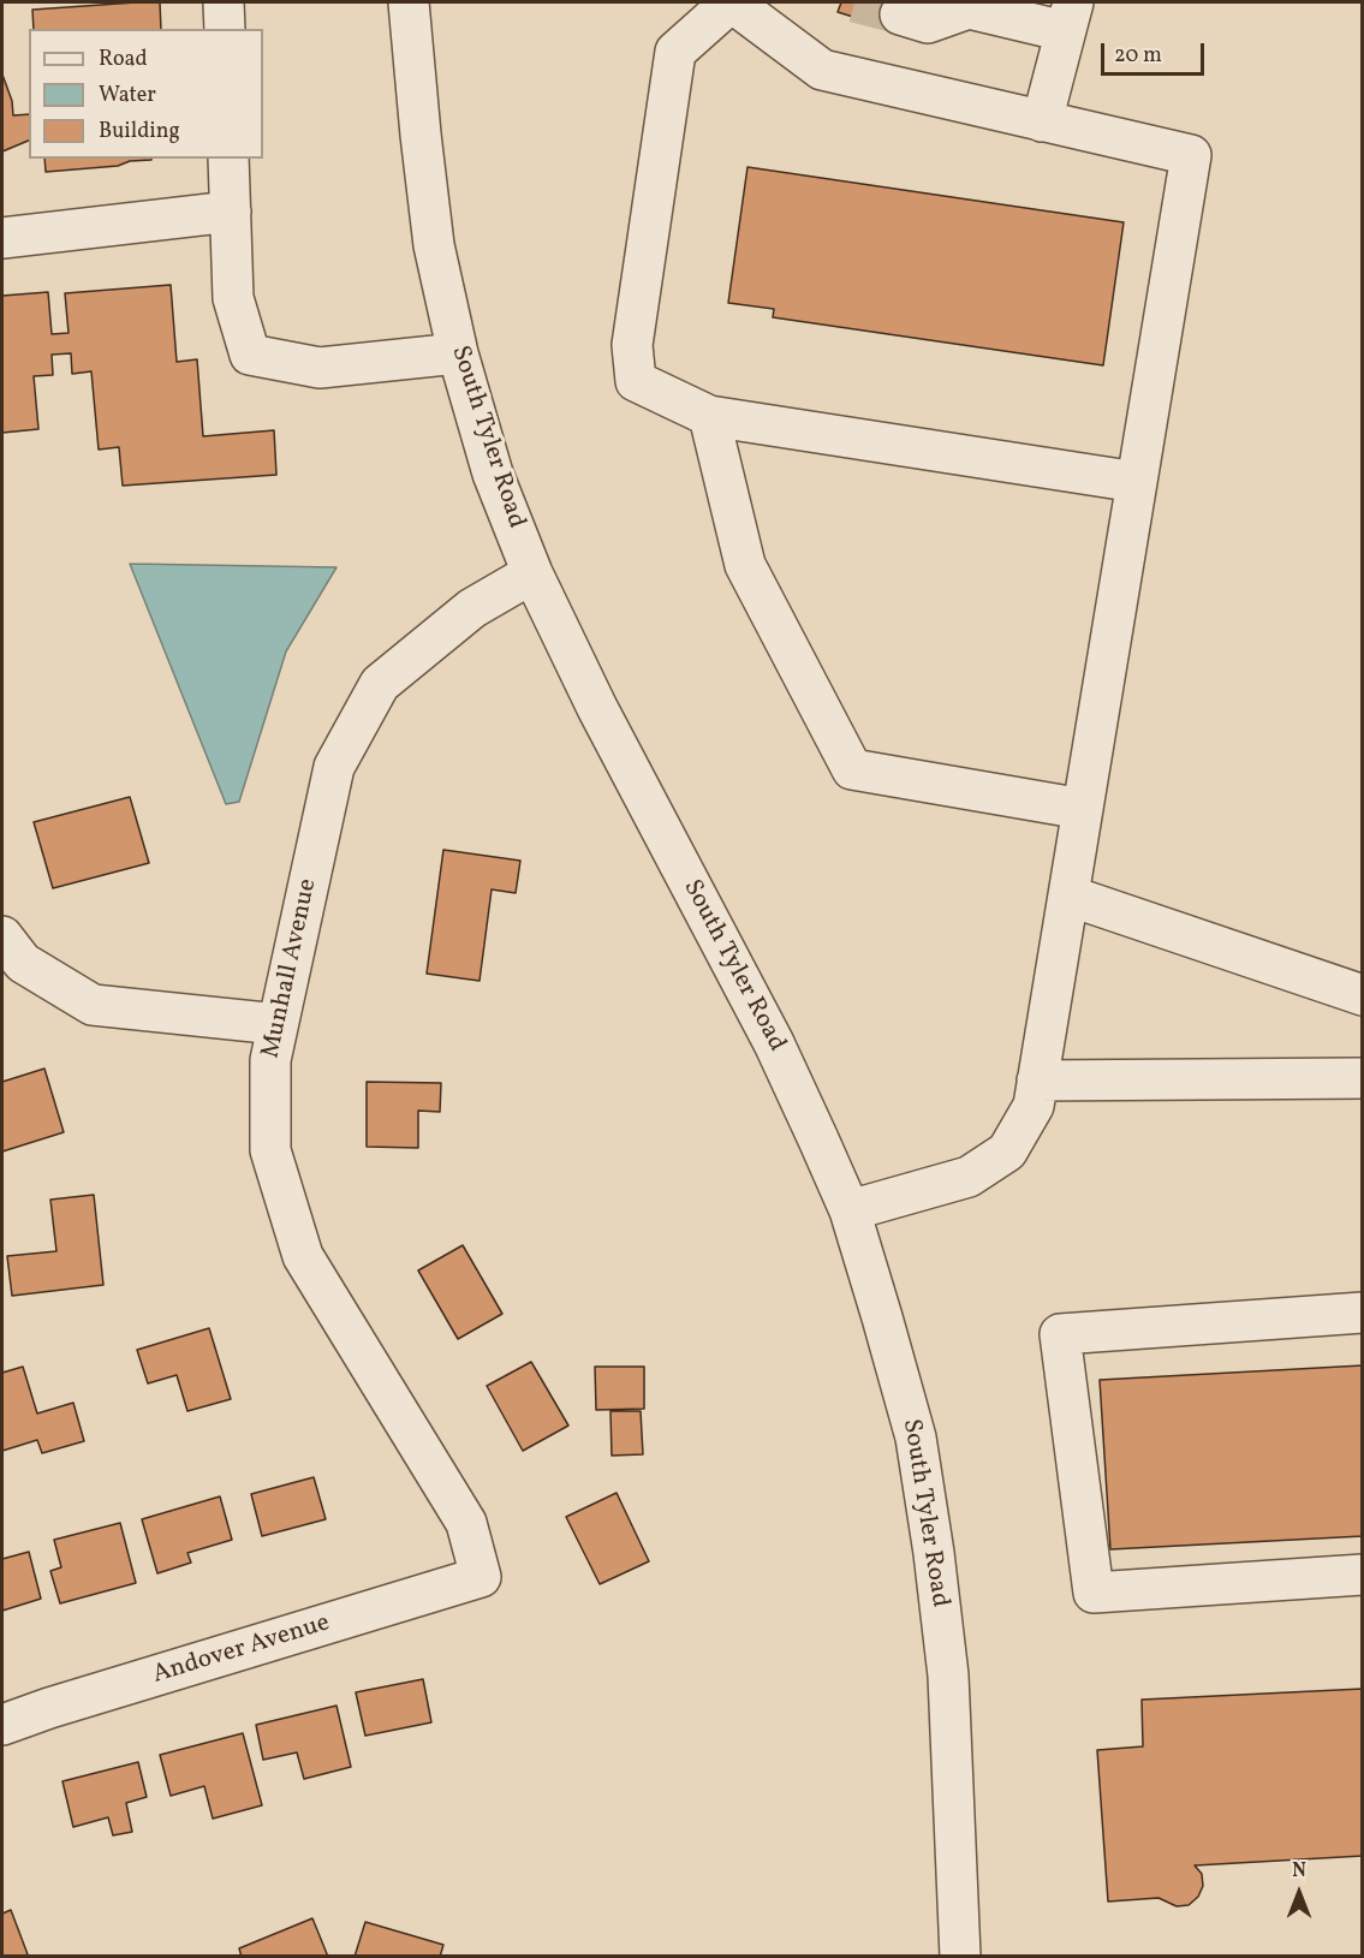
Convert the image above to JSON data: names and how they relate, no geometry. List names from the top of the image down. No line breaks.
{"streets":{"street":["South Tyler Road","Munhall Avenue","Andover Avenue"]},"crossings":[["South Tyler Road","Munhall Avenue"],["Munhall Avenue","Andover Avenue"]],"legend":["Road","Water","Building"],"scale_bar":"20 m","north":"top"}
